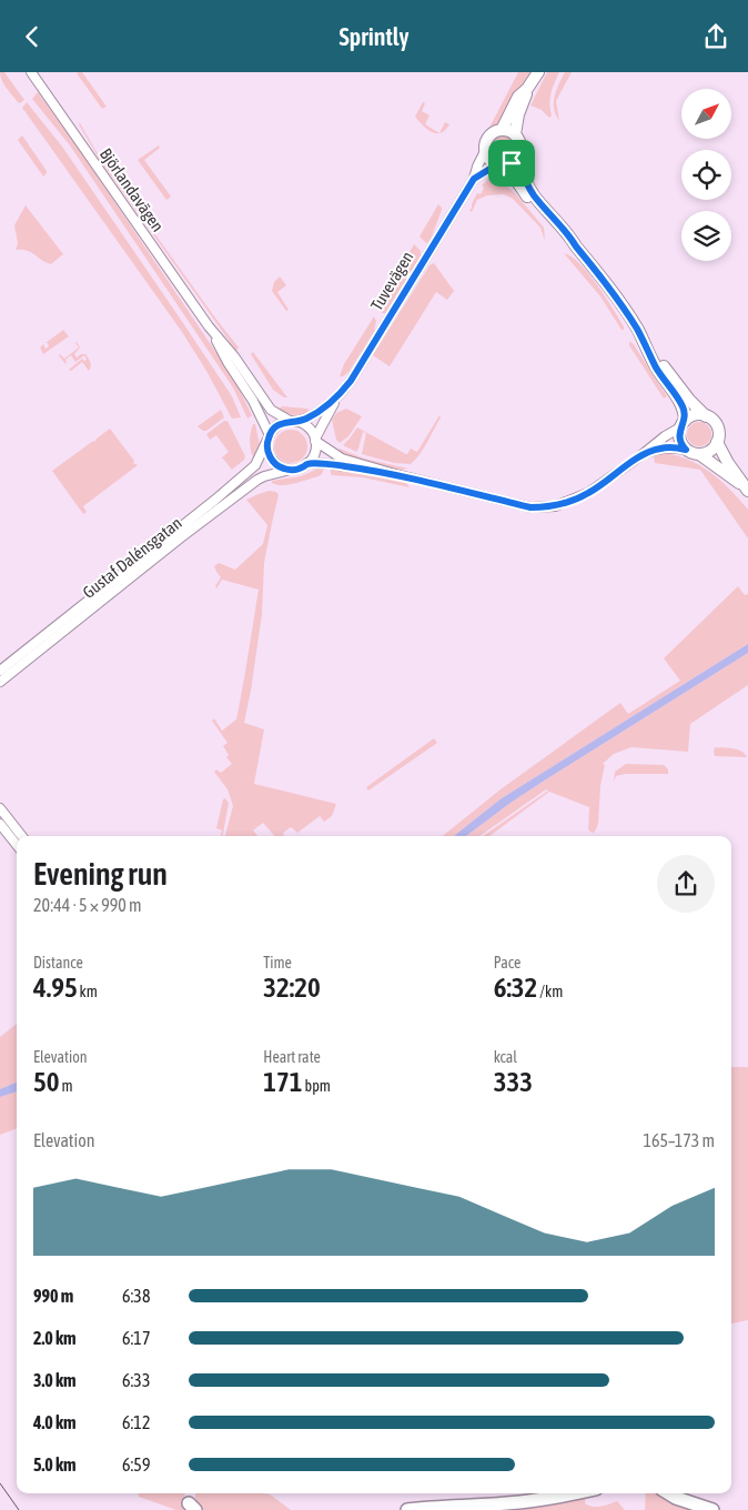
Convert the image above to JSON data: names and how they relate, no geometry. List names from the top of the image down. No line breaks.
{"streets":{"main road":["Tuvevägen"],"street":["Björlandavägen","Gustaf Dalénsgatan"]},"crossings":[["Björlandavägen","Tuvevägen"],["Björlandavägen","Gustaf Dalénsgatan"],["Tuvevägen","Gustaf Dalénsgatan"]],"north":"top right","page":{"header":"Sprintly","heading":["Evening run","20:44 · 5 × 990 m"],"stats":[["Distance","4.95 km"],["Time","32:20"],["Pace","6:32 /km"],["Elevation","50 m"],["Heart rate","171 bpm"],["kcal","333"]],"chart":["Elevation","165–173 m"],"list":[{"name":"990 m","note":"6:38"},{"name":"2.0 km","note":"6:17"},{"name":"3.0 km","note":"6:33"},{"name":"4.0 km","note":"6:12"},{"name":"5.0 km","note":"6:59"}]}}
